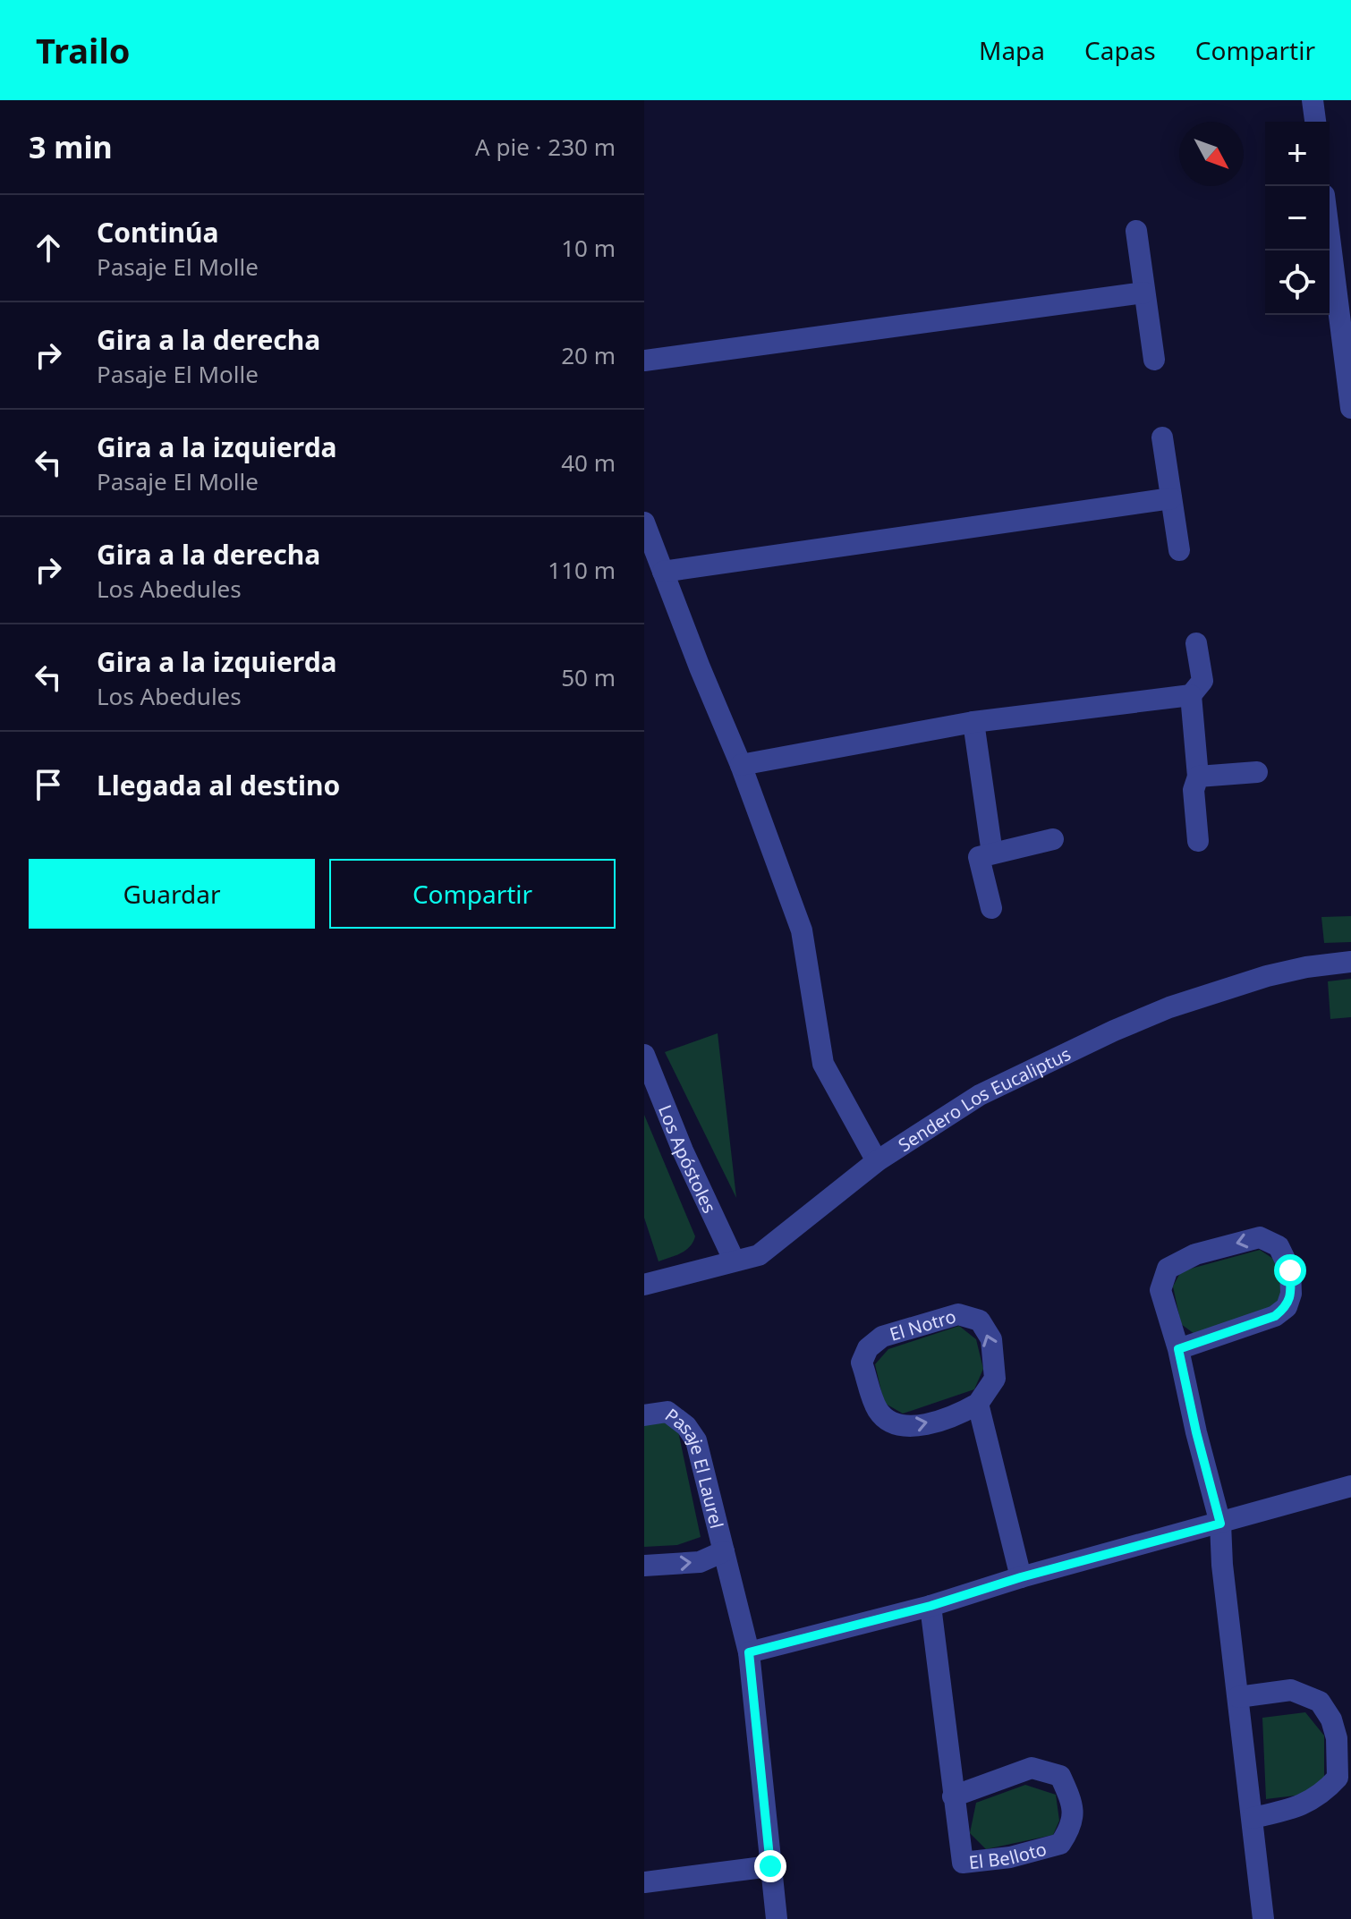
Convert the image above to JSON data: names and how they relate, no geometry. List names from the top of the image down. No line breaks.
{"streets":{"street":["Sendero Los Eucaliptus","Los Apóstoles","El Notro","Pasaje El Laurel","El Belloto"]},"crossings":[["Sendero Los Eucaliptus","Los Apóstoles"]],"north":"bottom right","page":{"header":"Trailo","nav":["Mapa","Capas","Compartir"],"heading":["3 min","A pie · 230 m"],"map_buttons":["+","−"],"list":[["Continúa","Pasaje El Molle","10 m"],["Gira a la derecha","Pasaje El Molle","20 m"],["Gira a la izquierda","Pasaje El Molle","40 m"],["Gira a la derecha","Los Abedules","110 m"],["Gira a la izquierda","Los Abedules","50 m"],"Llegada al destino"],"buttons":["Guardar","Compartir"]}}
